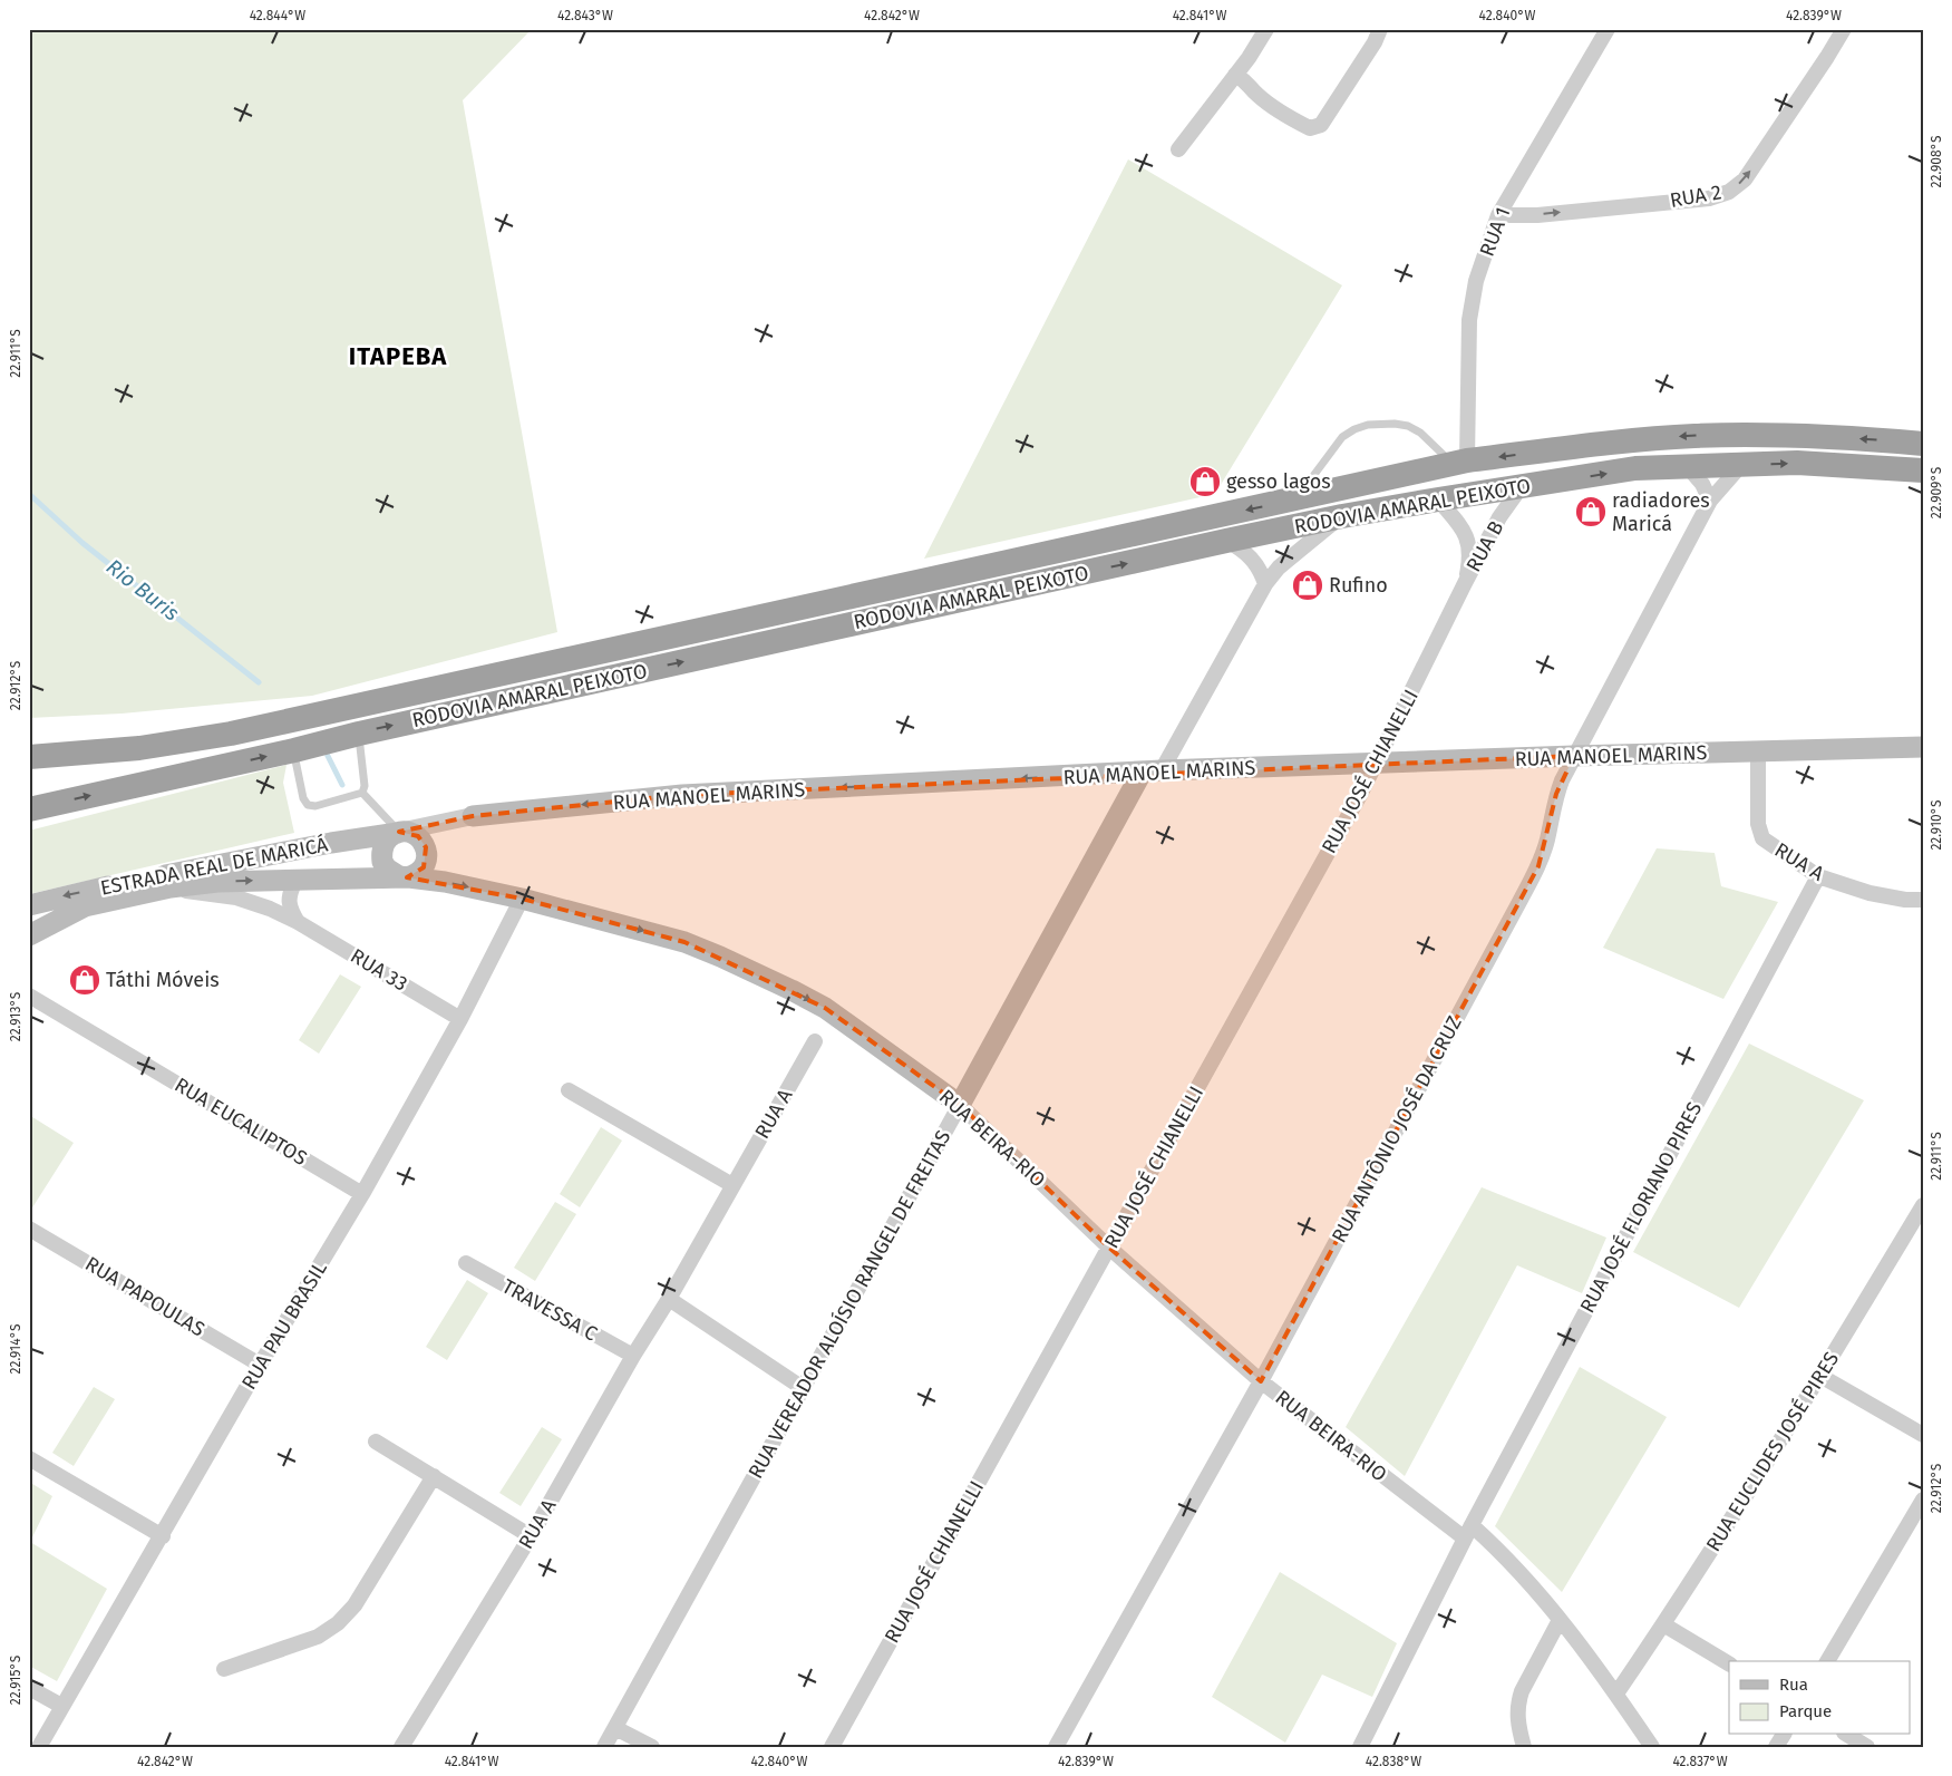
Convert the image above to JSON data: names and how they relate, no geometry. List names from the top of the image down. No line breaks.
{"streets":{"highway":["RODOVIA AMARAL PEIXOTO"],"main road":["RUA MANOEL MARINS","ESTRADA REAL DE MARICÁ","RUA BEIRA-RIO","RUA VEREADOR ALOÍSIO RANGEL DE FREITAS"],"street":["RUA 2","RUA 1","RUA B","RUA JOSÉ CHIANELLI","RUA A","RUA 33","RUA EUCALIPTOS","RUA ANTÔNIO JOSÉ DA CRUZ","RUA JOSÉ FLORIANO PIRES","RUA PAPOULAS","TRAVESSA C","RUA PAU BRASIL","RUA EUCLIDES JOSÉ PIRES"]},"crossings":[["RUA 2","RUA 1"],["RUA 1","RODOVIA AMARAL PEIXOTO"],["RODOVIA AMARAL PEIXOTO","RUA B"],["RUA B","RUA JOSÉ CHIANELLI"],["RUA MANOEL MARINS","RUA JOSÉ CHIANELLI"],["RUA MANOEL MARINS","RUA A"],["RUA MANOEL MARINS","ESTRADA REAL DE MARICÁ"],["RUA MANOEL MARINS","RUA ANTÔNIO JOSÉ DA CRUZ"],["RUA MANOEL MARINS","RUA BEIRA-RIO"],["RUA MANOEL MARINS","RUA VEREADOR ALOÍSIO RANGEL DE FREITAS"],["RUA JOSÉ CHIANELLI","RUA BEIRA-RIO"],["RUA A","RUA JOSÉ FLORIANO PIRES"],["RUA A","TRAVESSA C"],["ESTRADA REAL DE MARICÁ","RUA 33"],["ESTRADA REAL DE MARICÁ","RUA BEIRA-RIO"],["RUA 33","RUA PAU BRASIL"],["RUA EUCALIPTOS","RUA PAU BRASIL"],["RUA ANTÔNIO JOSÉ DA CRUZ","RUA BEIRA-RIO"],["RUA BEIRA-RIO","RUA JOSÉ FLORIANO PIRES"],["RUA BEIRA-RIO","RUA VEREADOR ALOÍSIO RANGEL DE FREITAS"],["RUA BEIRA-RIO","RUA PAU BRASIL"],["RUA BEIRA-RIO","RUA EUCLIDES JOSÉ PIRES"],["RUA PAPOULAS","RUA PAU BRASIL"]],"one_way":["RUA 2","RUA MANOEL MARINS","RUA BEIRA-RIO"],"districts":["ITAPEBA"],"water":["Rio Buris"],"places":{"shop":["gesso lagos","radiadores Maricá","Rufino","Táthi Móveis"]},"legend":["Rua","Parque"],"coordinates":["42.844°W","42.843°W","42.842°W","42.841°W","42.840°W","42.839°W","22.908°S","22.911°S","22.909°S","22.912°S","22.910°S","22.913°S","22.914°S","22.915°S","42.838°W","42.837°W"]}
